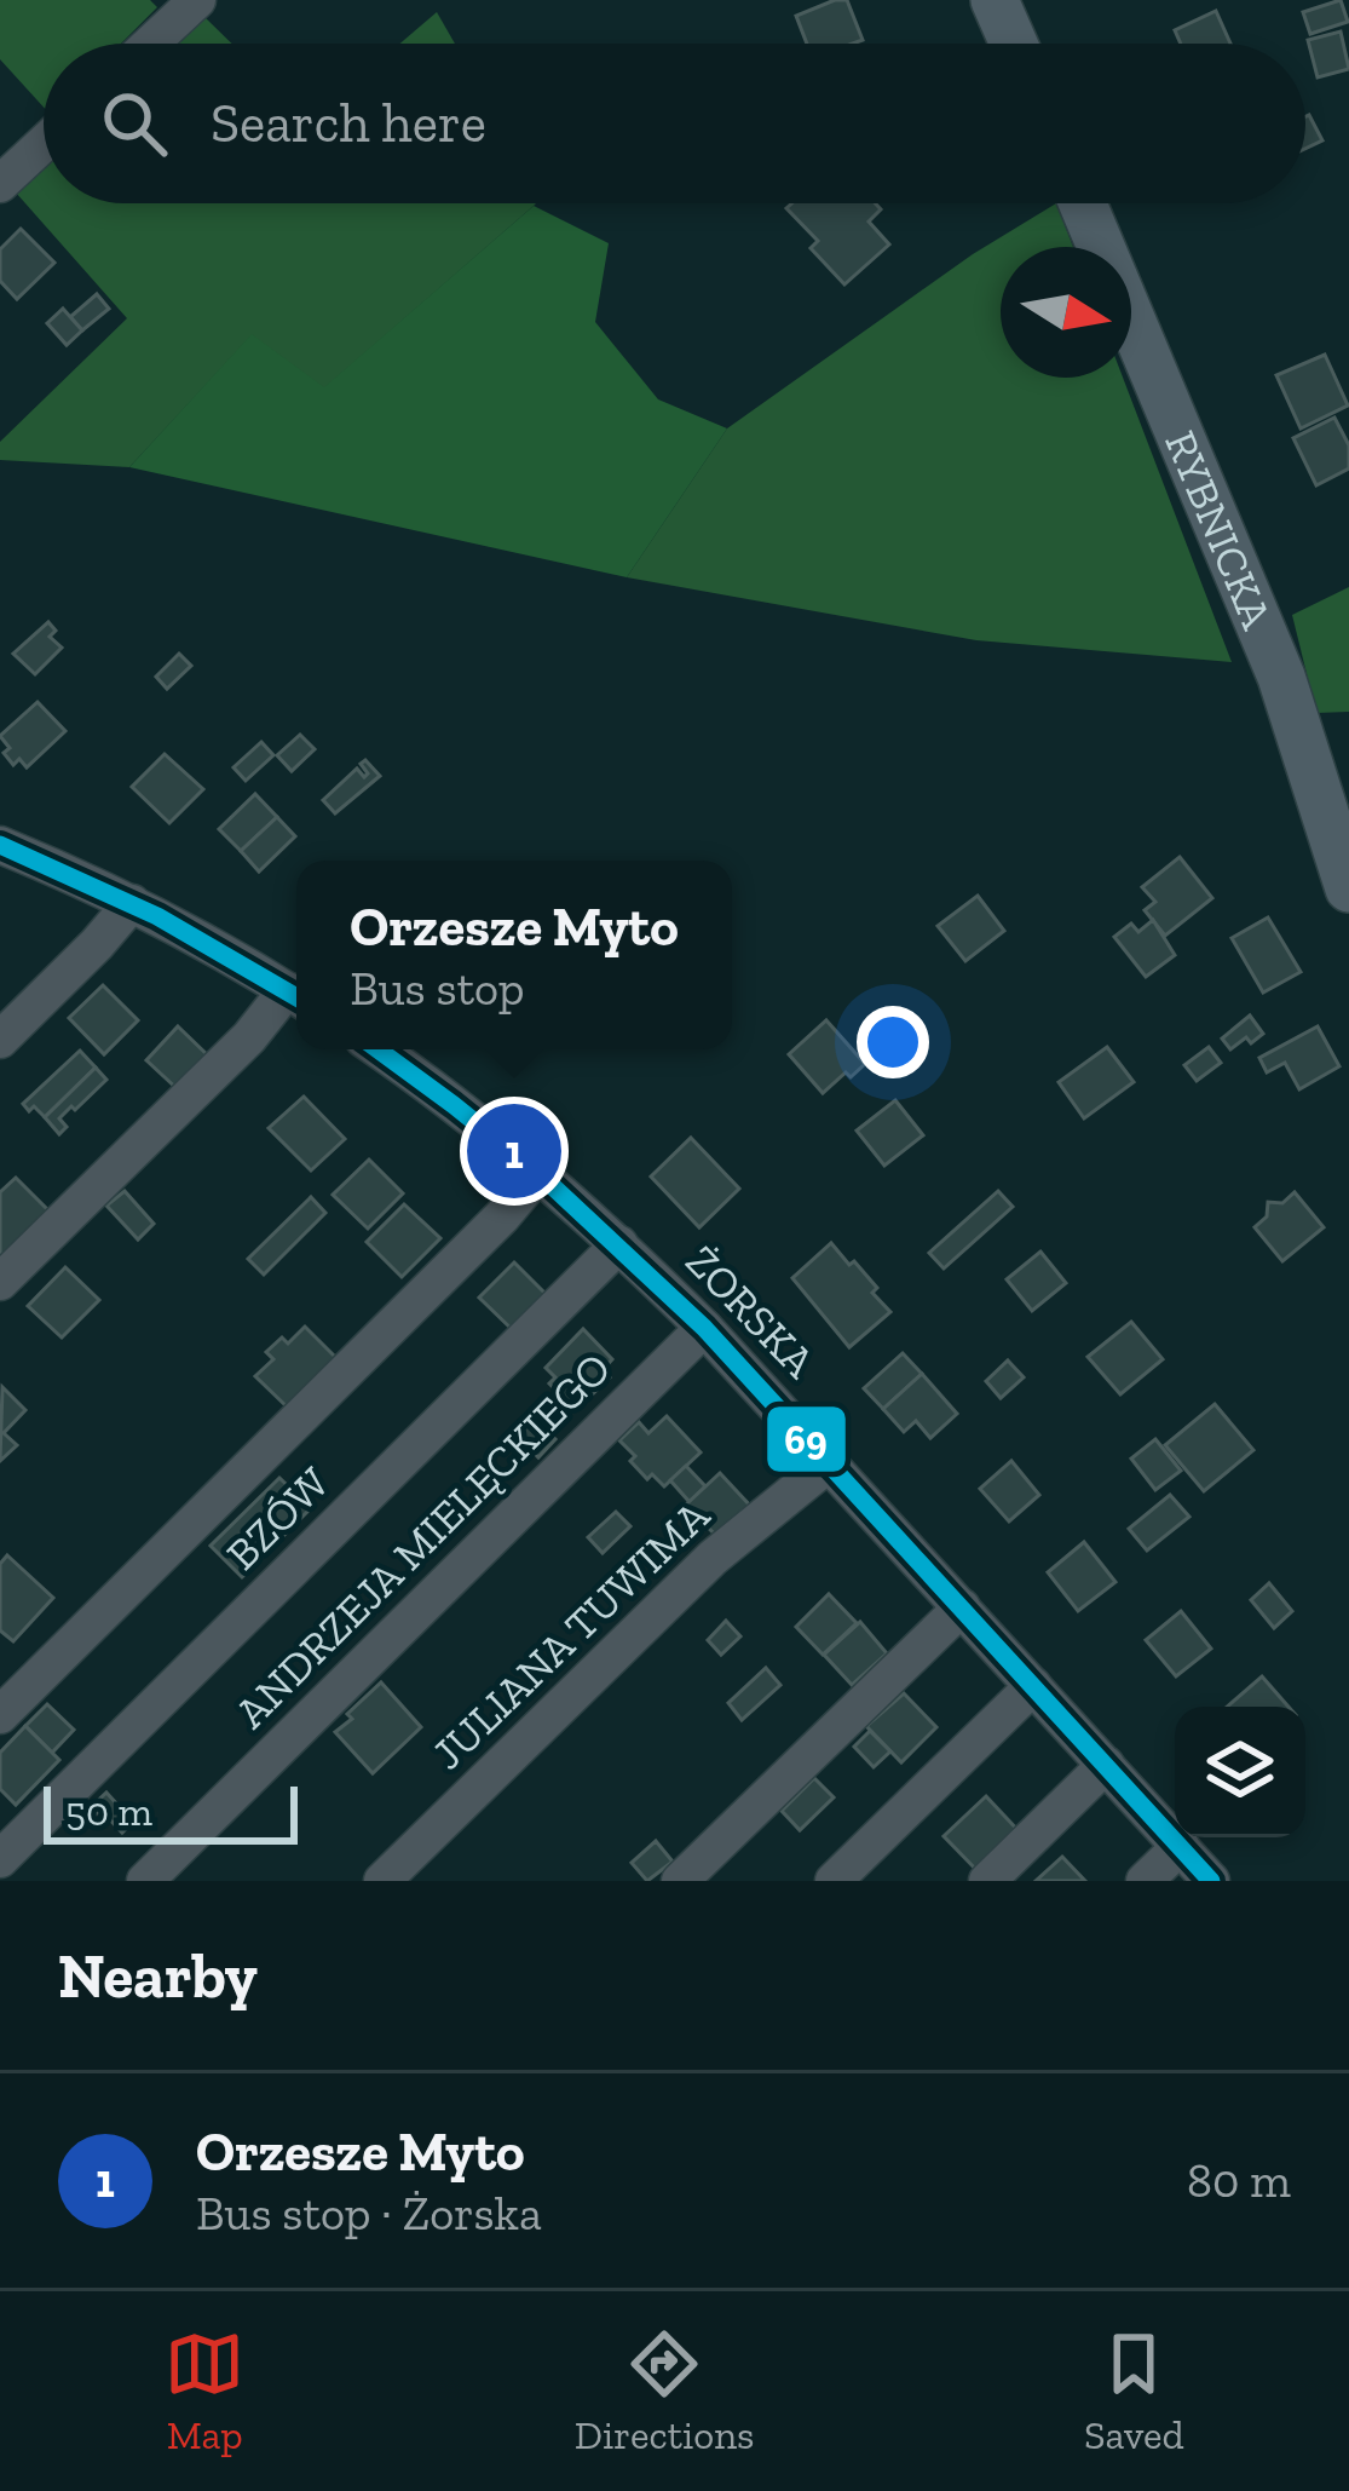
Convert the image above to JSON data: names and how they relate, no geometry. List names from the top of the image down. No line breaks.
{"streets":{"main road":["RYBNICKA"],"street":["ŻORSKA","BZÓW","ANDRZEJA MIELĘCKIEGO","JULIANA TUWIMA"]},"crossings":[["ŻORSKA","BZÓW"],["ŻORSKA","ANDRZEJA MIELĘCKIEGO"],["ŻORSKA","JULIANA TUWIMA"]],"lines":["transit line 69"],"scale_bar":"50 m","north":"right","page":{"search":"Search here","popup":["Orzesze Myto","Bus stop"],"pins":"1","scale":"50 m","heading":"Nearby","list":[{"mark":"1","name":"Orzesze Myto","note":"Bus stop · Żorska","value":"80 m"}],"nav":["Map","Directions","Saved"]}}
